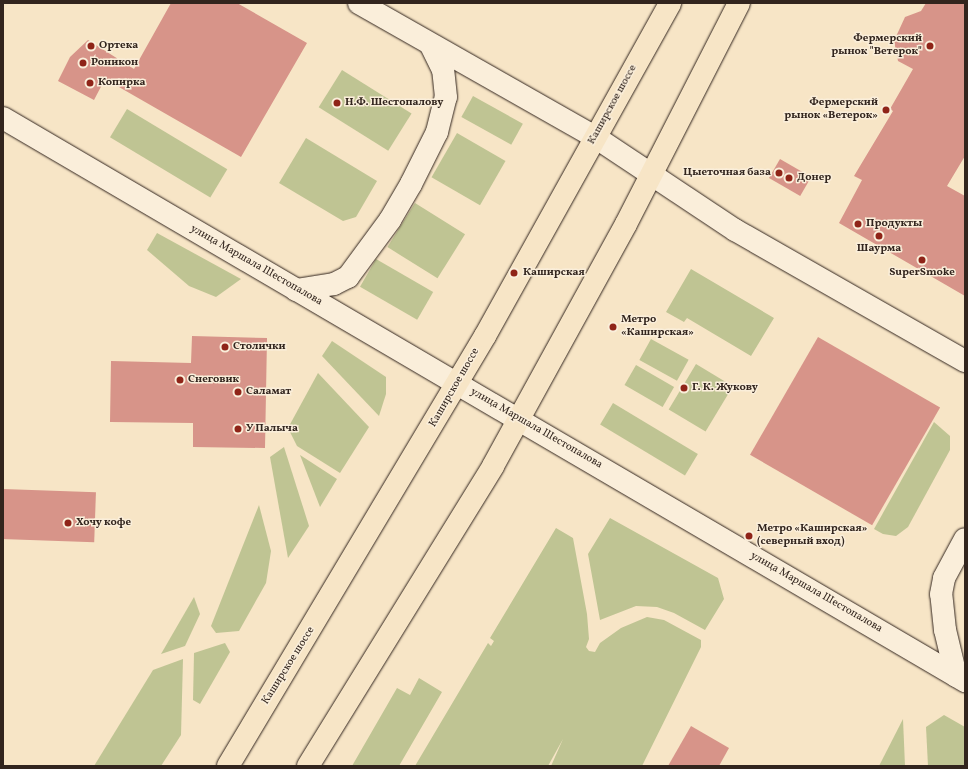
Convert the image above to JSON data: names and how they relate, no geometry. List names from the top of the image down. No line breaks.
{"streets":{"main road":["Каширское шоссе","улица Маршала Шестопалова"]},"crossings":[["Каширское шоссе","улица Маршала Шестопалова"]],"places":["Ортека","Фермерский рынок \"Ветерок\"","Роникон","Копирка","Н.Ф. Шестопалову","Фермерский рынок «Ветерок»","Цыеточная база","Донер","Продукты","Шаурма","SuperSmoke","Каширская","Метро «Каширская»","Столички","Снеговик","Г. К. Жукову","Саламат","У Палыча","Хочу кофе","Метро «Каширская» (северный вход)"]}
